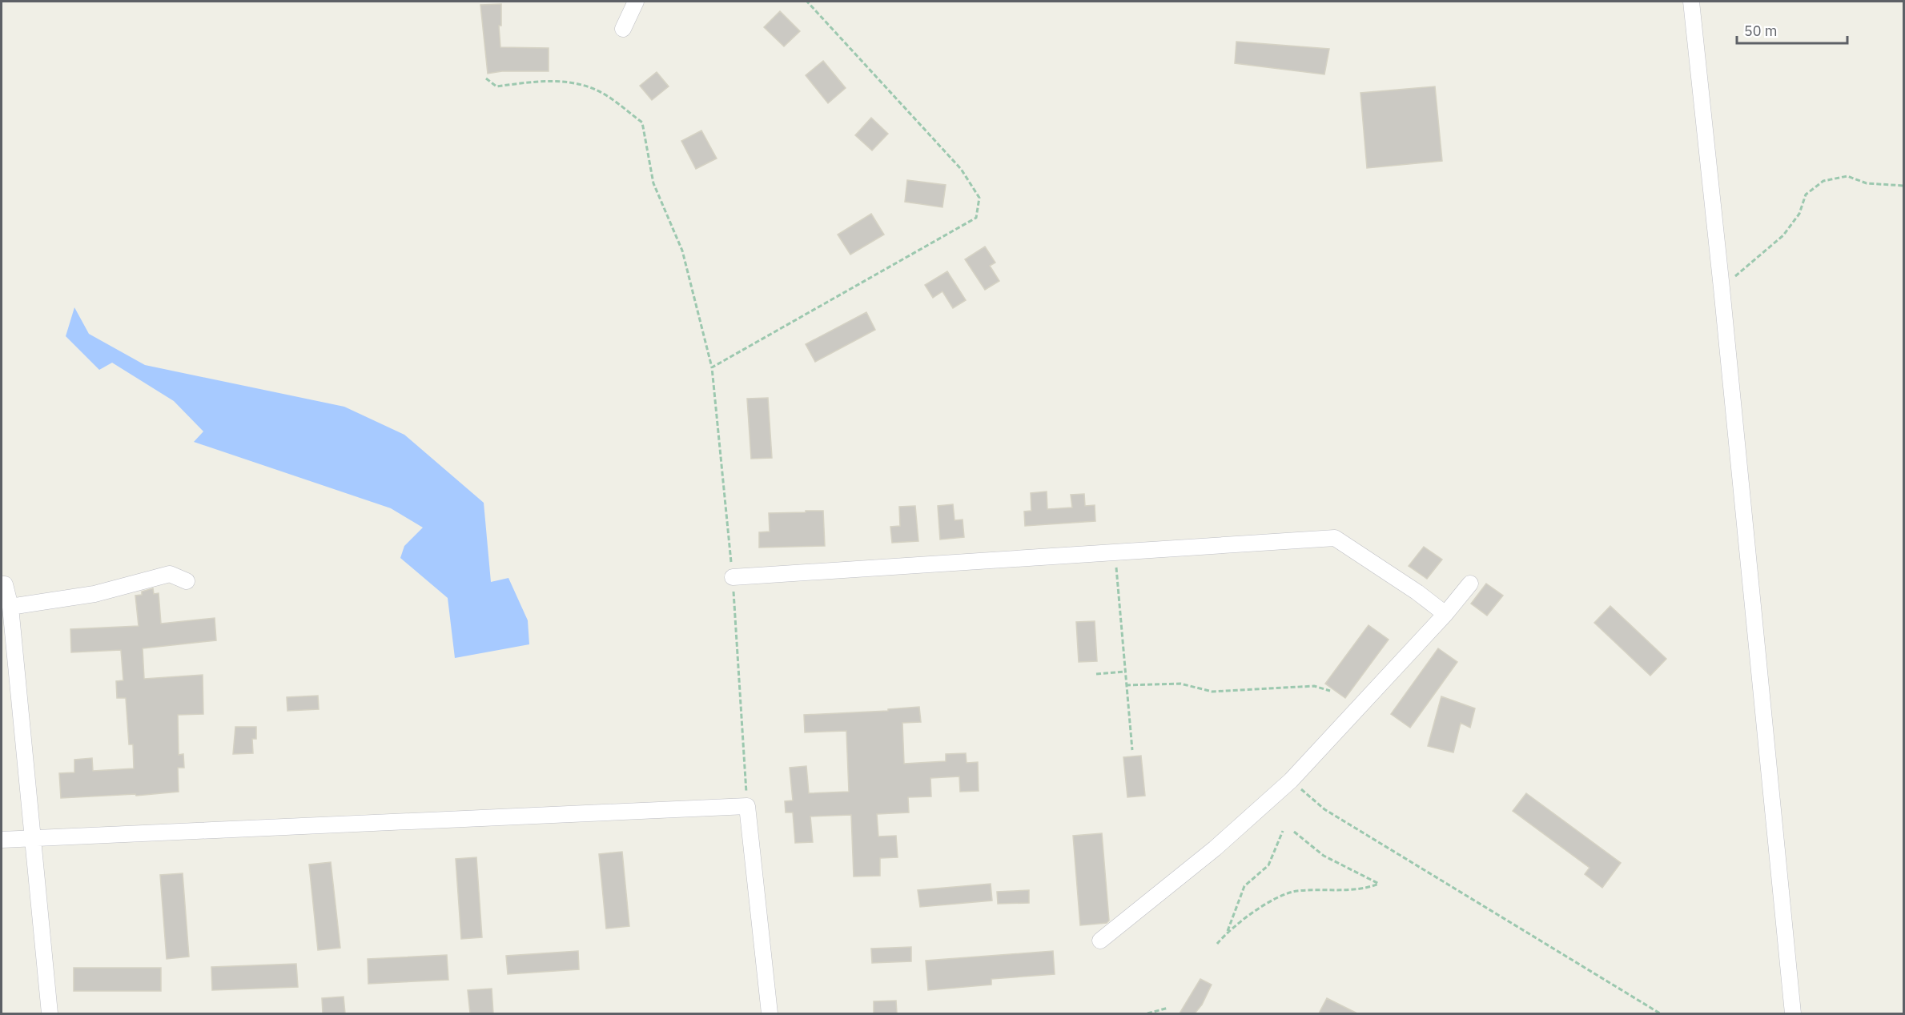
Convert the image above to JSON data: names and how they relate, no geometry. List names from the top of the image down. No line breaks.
{"scale_bar":"50 m"}
